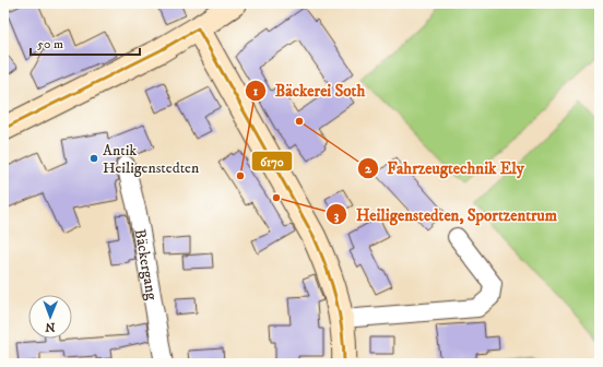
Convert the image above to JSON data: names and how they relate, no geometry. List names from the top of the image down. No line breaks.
{"streets":{"street":["Bäckergang"]},"places":["Fahrzeugtechnik Ely","Antik Heiligenstedten","Bäckerei Soth","Heiligenstedten, Sportzentrum"],"lines":["transit line 6170"],"scale_bar":"50 m","north":"bottom"}
